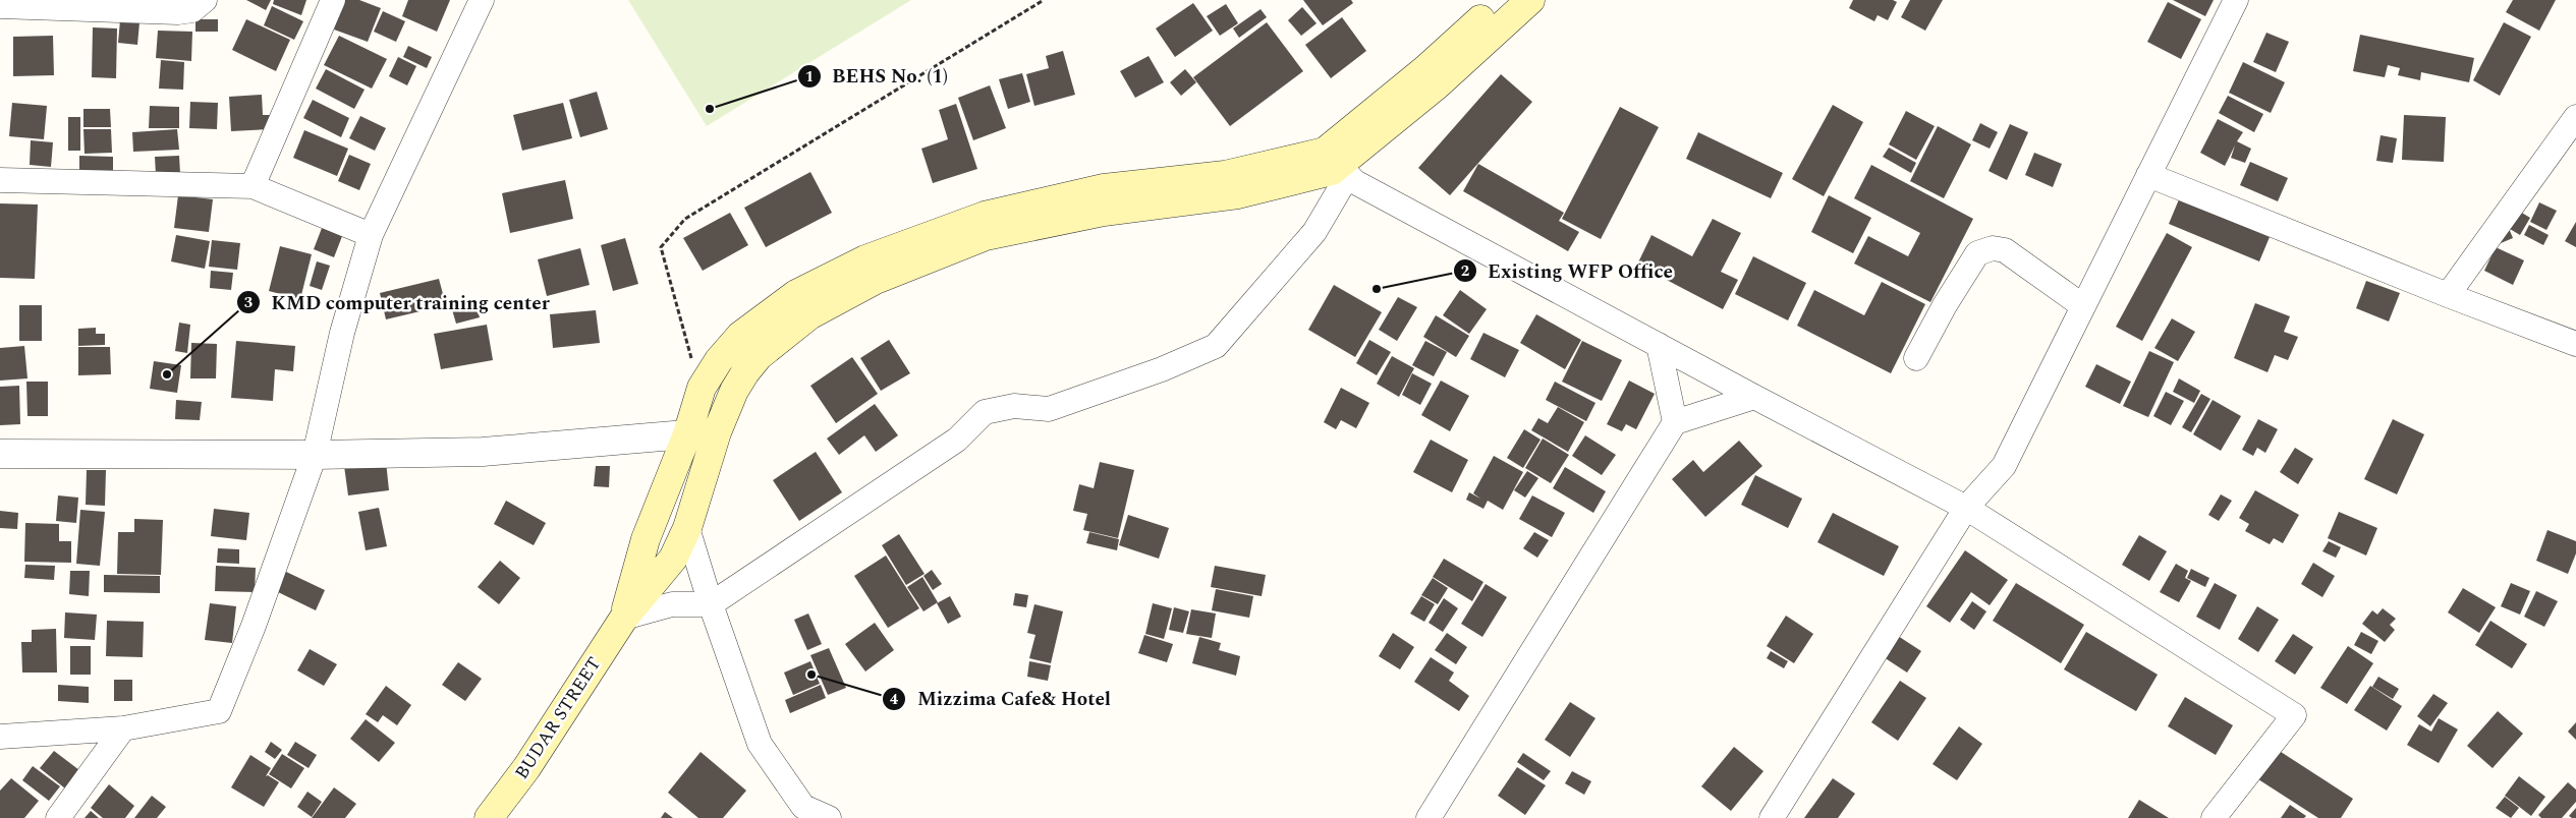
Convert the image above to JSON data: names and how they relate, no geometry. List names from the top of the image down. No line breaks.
{"streets":{"main road":["BUDAR STREET"]},"places":["BEHS No. (1)","Existing WFP Office","KMD computer training center","Mizzima Cafe& Hotel"]}
